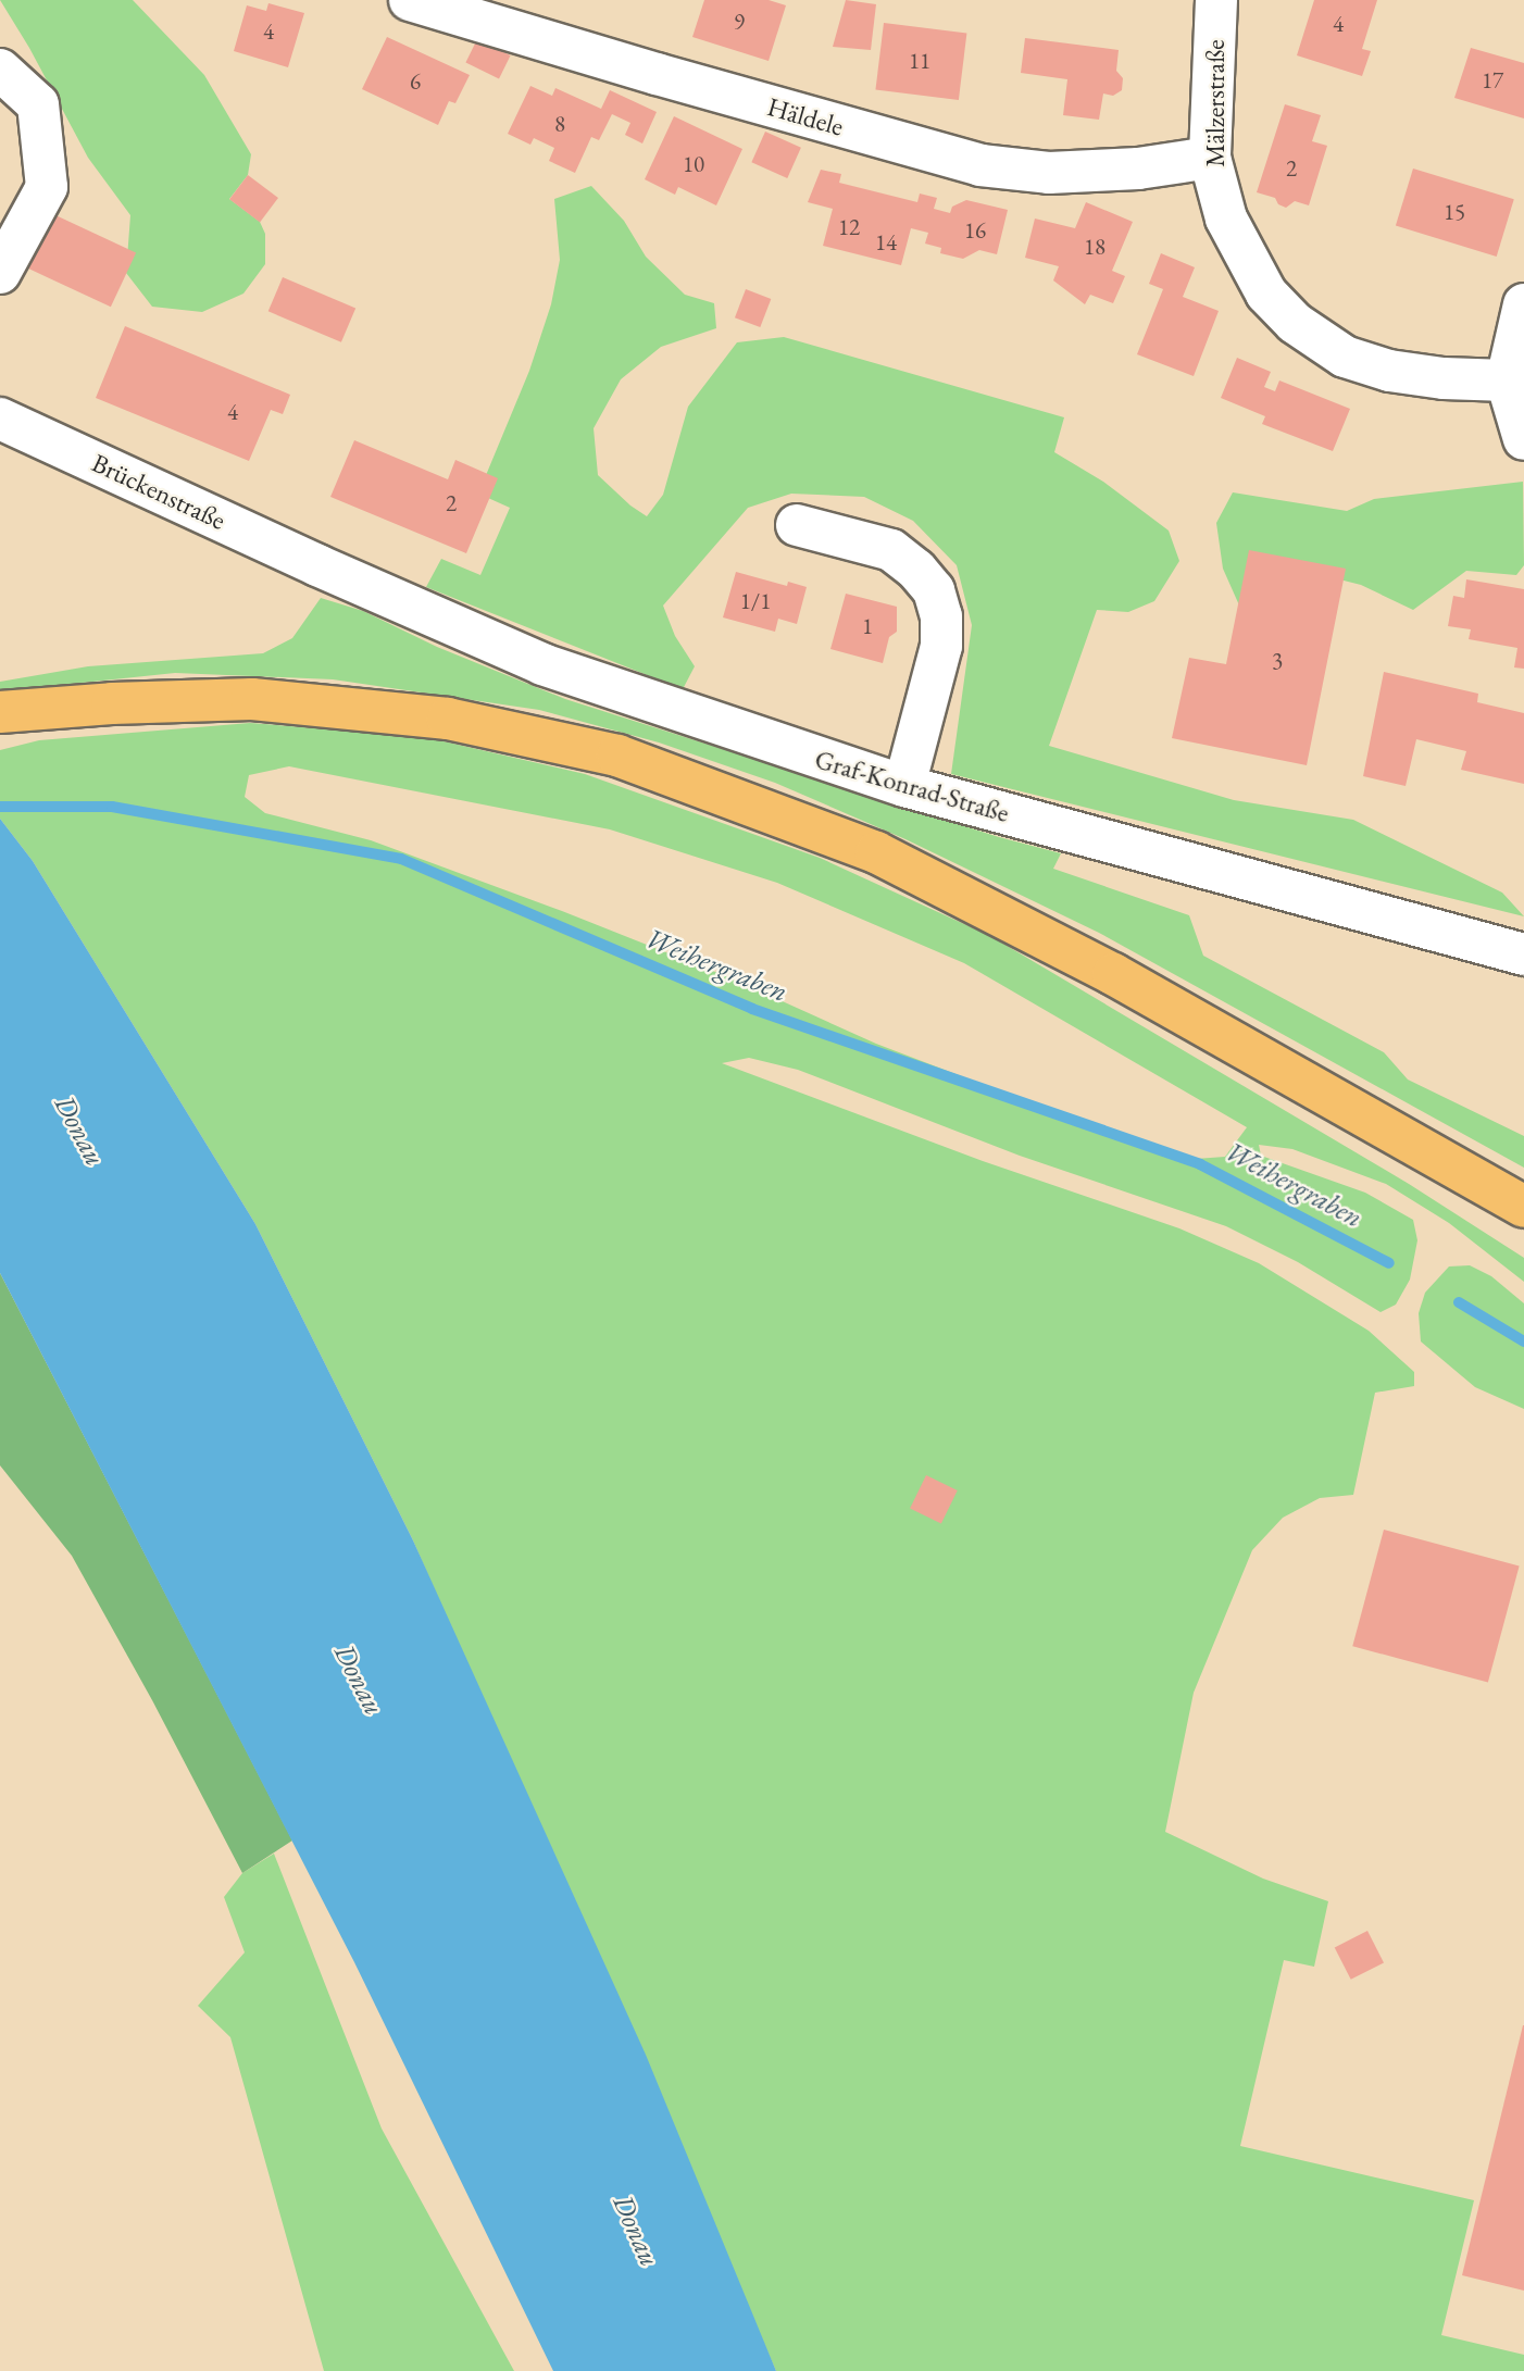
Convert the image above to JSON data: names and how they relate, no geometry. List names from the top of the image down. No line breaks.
{"streets":{"street":["Mälzerstraße","Häldele","Brückenstraße","Graf-Konrad-Straße"]},"crossings":[["Mälzerstraße","Häldele"],["Brückenstraße","Graf-Konrad-Straße"]],"water":["Weihergraben","Donau"],"house_numbers":["9","4","4","11","17","6","8","10","2","15","12","16","14","18","4","2","1/1","1","3"]}
